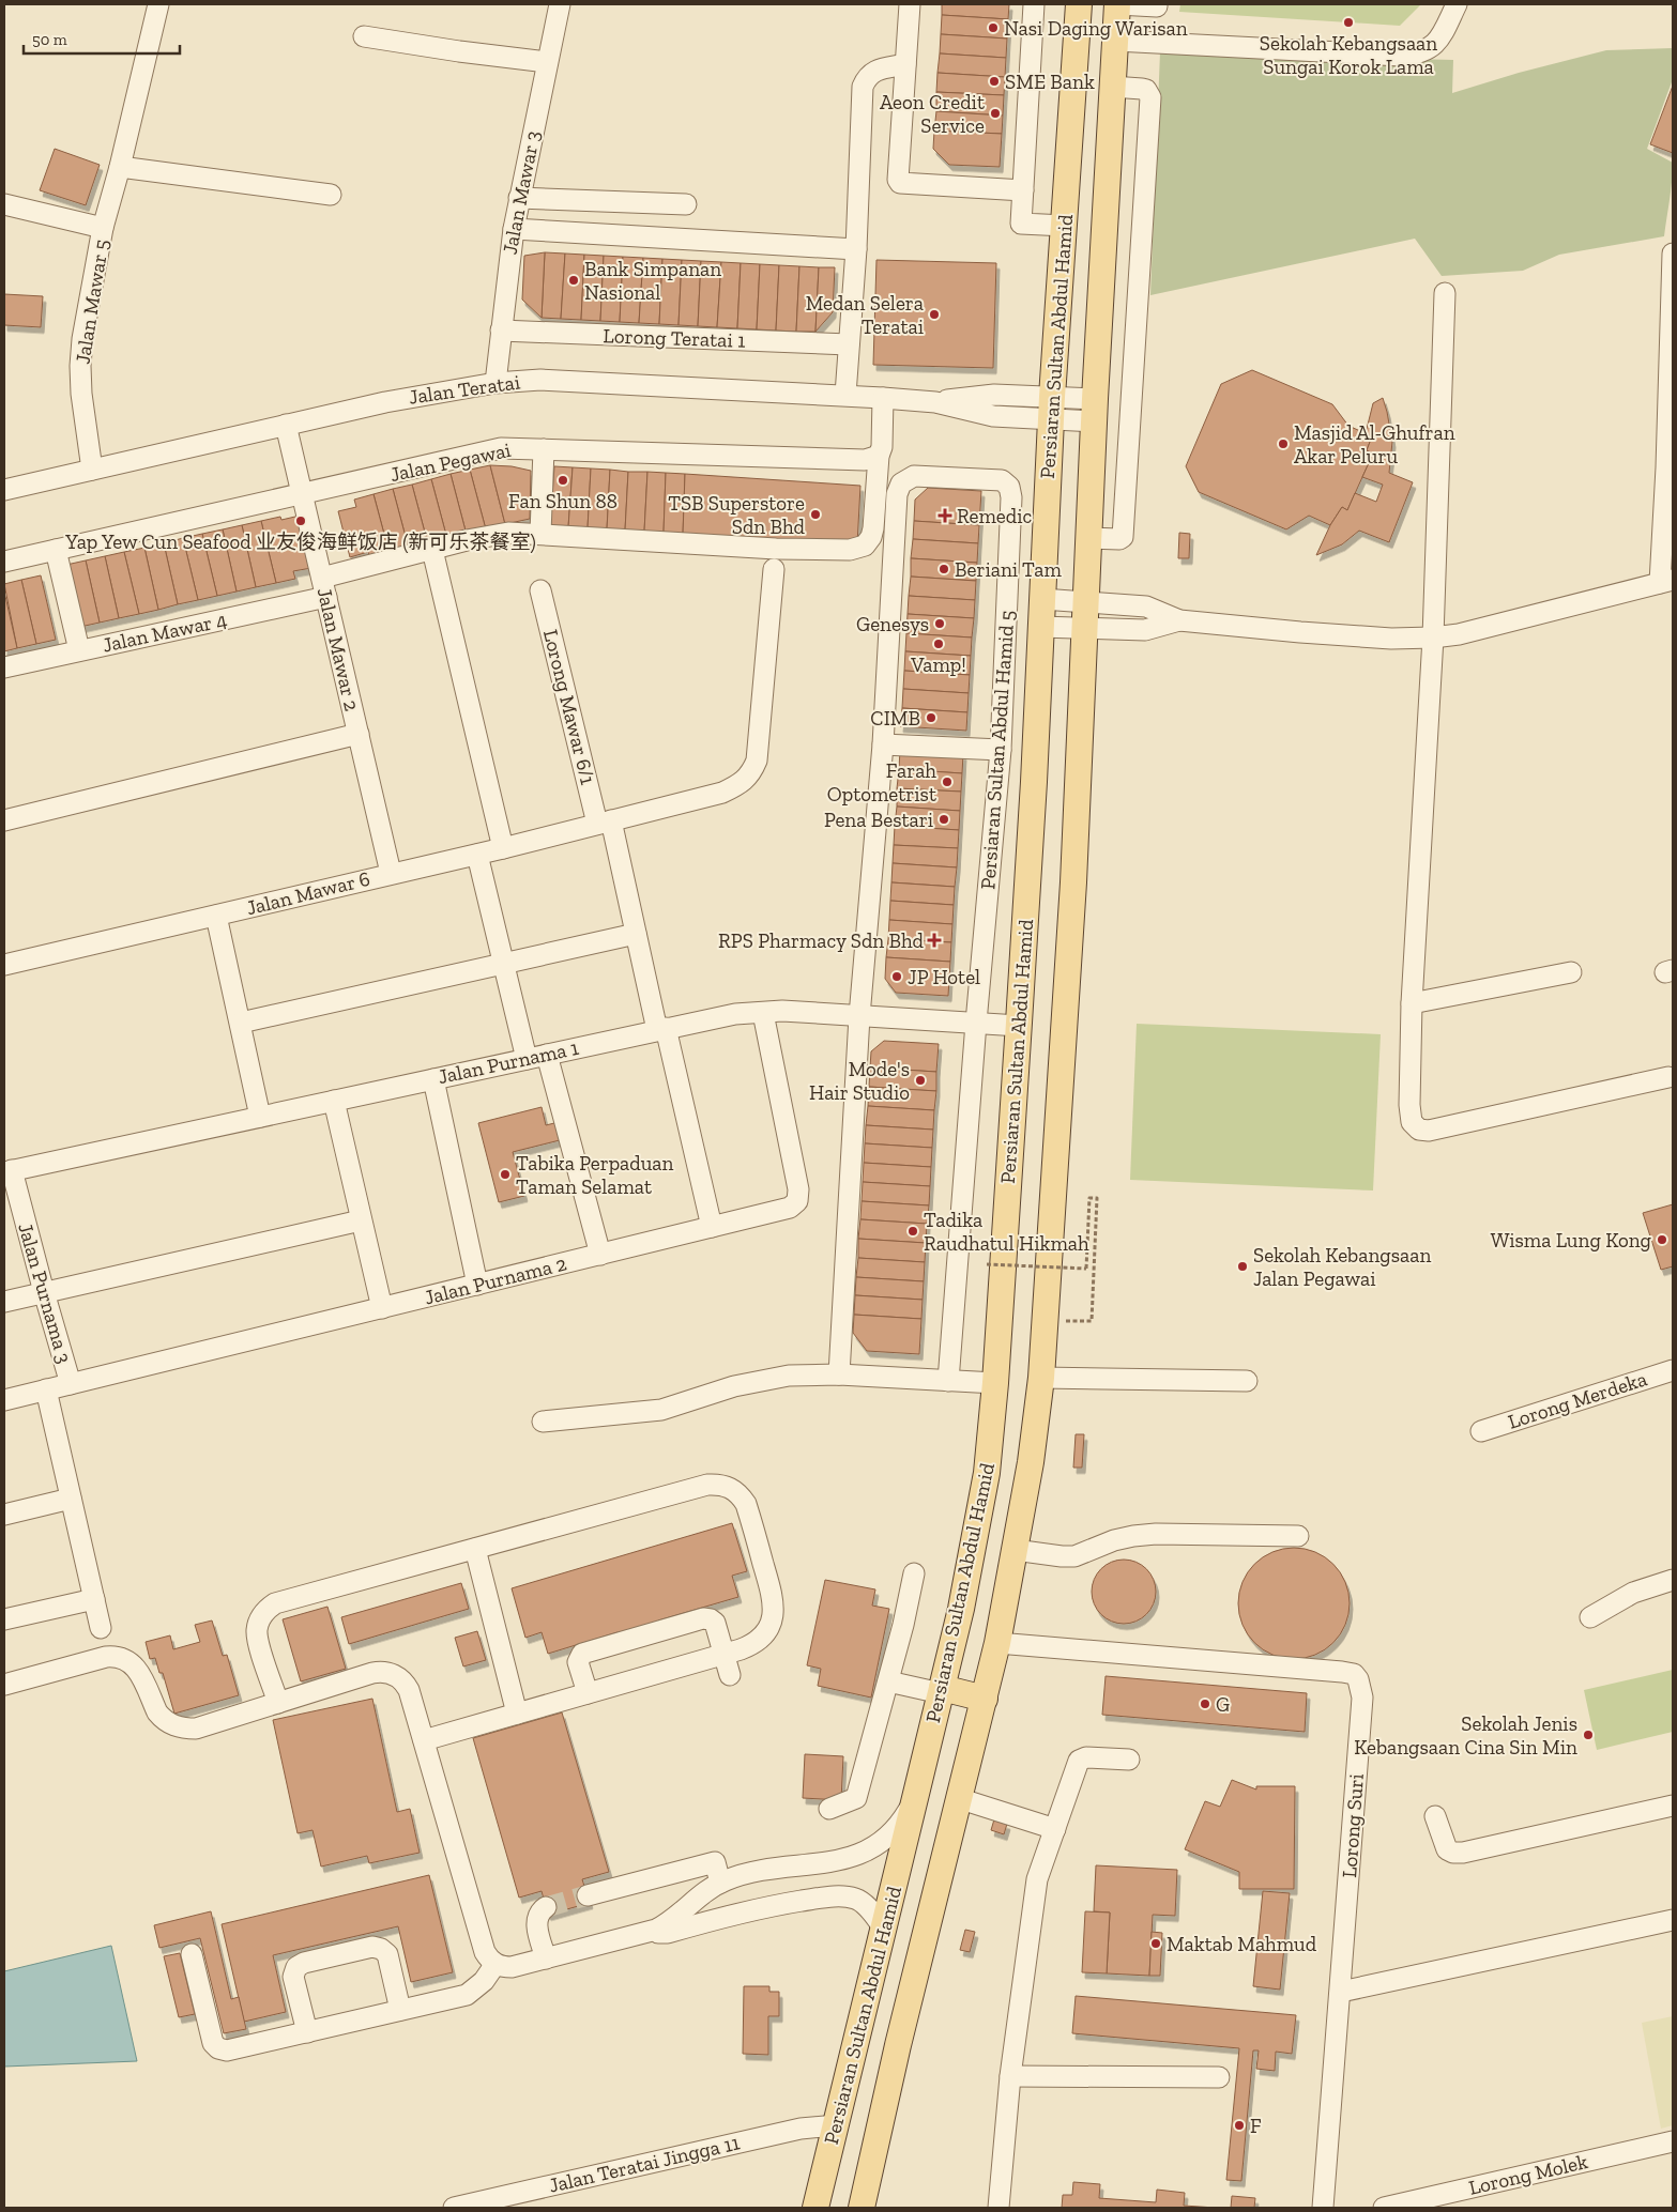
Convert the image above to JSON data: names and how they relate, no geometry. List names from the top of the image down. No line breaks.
{"streets":{"main road":["Persiaran Sultan Abdul Hamid"],"street":["Jalan Mawar 3","Jalan Mawar 5","Lorong Teratai 1","Jalan Teratai","Jalan Pegawai","Jalan Mawar 4","Jalan Mawar 2","Lorong Mawar 6/1","Persiaran Sultan Abdul Hamid 5","Jalan Mawar 6","Jalan Purnama 1","Jalan Purnama 2","Jalan Purnama 3","Lorong Merdeka","Lorong Suri","Jalan Teratai Jingga 11","Lorong Molek"]},"crossings":[["Jalan Mawar 3","Lorong Teratai 1"],["Jalan Mawar 3","Jalan Teratai"],["Jalan Mawar 5","Jalan Teratai"],["Persiaran Sultan Abdul Hamid","Jalan Teratai"],["Persiaran Sultan Abdul Hamid","Jalan Purnama 1"],["Persiaran Sultan Abdul Hamid","Lorong Suri"],["Persiaran Sultan Abdul Hamid","Jalan Teratai Jingga 11"],["Jalan Teratai","Jalan Mawar 2"],["Jalan Pegawai","Jalan Mawar 4"],["Jalan Pegawai","Jalan Mawar 2"],["Jalan Mawar 4","Jalan Mawar 2"],["Jalan Mawar 2","Jalan Mawar 6"],["Lorong Mawar 6/1","Jalan Mawar 6"],["Lorong Mawar 6/1","Jalan Purnama 1"],["Lorong Mawar 6/1","Jalan Purnama 2"],["Persiaran Sultan Abdul Hamid 5","Jalan Purnama 1"],["Jalan Purnama 1","Jalan Purnama 2"],["Jalan Purnama 1","Jalan Purnama 3"],["Jalan Purnama 2","Jalan Purnama 3"]],"places":{"other":["Sekolah Kebangsaan Sungai Korok Lama","Nasi Daging Warisan","SME Bank","Aeon Credit Service","Bank Simpanan Nasional","Medan Selera Teratai","Masjid Al-Ghufran Akar Peluru","Fan Shun 88","TSB Superstore Sdn Bhd","Yap Yew Cun Seafood 业友俊海鲜饭店 (新可乐茶餐室)","Beriani Tam","Genesys","Vamp!","CIMB","Farah Optometrist","Pena Bestari","JP Hotel","Mode's Hair Studio","Tabika Perpaduan Taman Selamat","Tadika Raudhatul Hikmah","Wisma Lung Kong","Sekolah Kebangsaan Jalan Pegawai","G","Sekolah Jenis Kebangsaan Cina Sin Min","Maktab Mahmud","F"],"health":["Remedic","RPS Pharmacy Sdn Bhd"]},"scale_bar":"50 m"}
